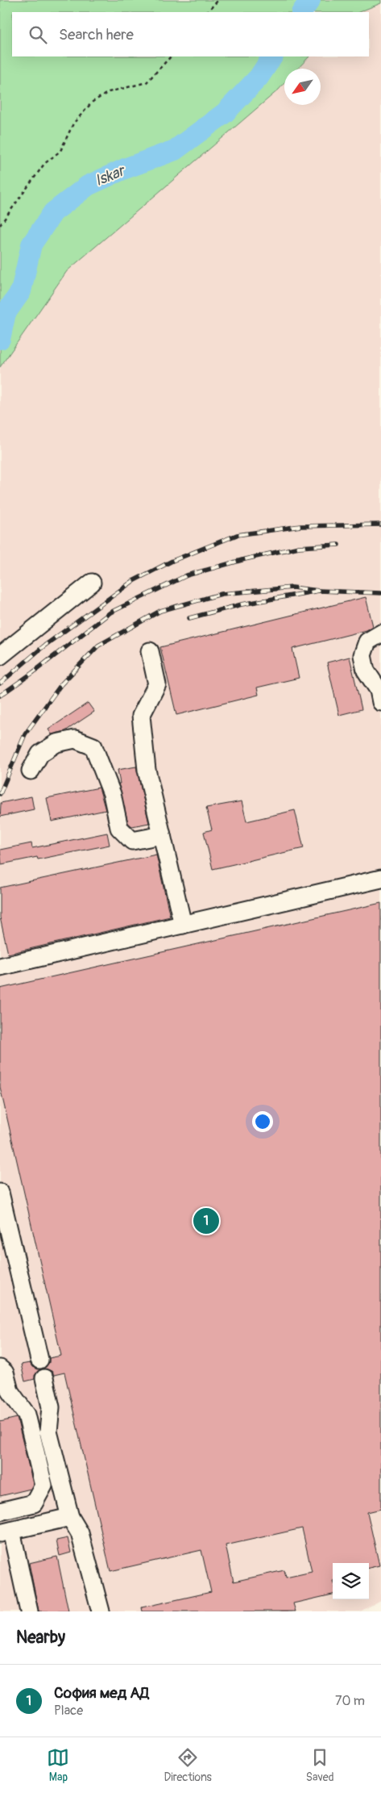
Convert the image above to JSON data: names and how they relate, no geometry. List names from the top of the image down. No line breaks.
{"water":["Iskar"],"north":"bottom left","page":{"search":"Search here","pins":"1","heading":"Nearby","list":[{"mark":"1","name":"София мед АД","note":"Place","value":"70 m"}],"nav":["Map","Directions","Saved"]}}
